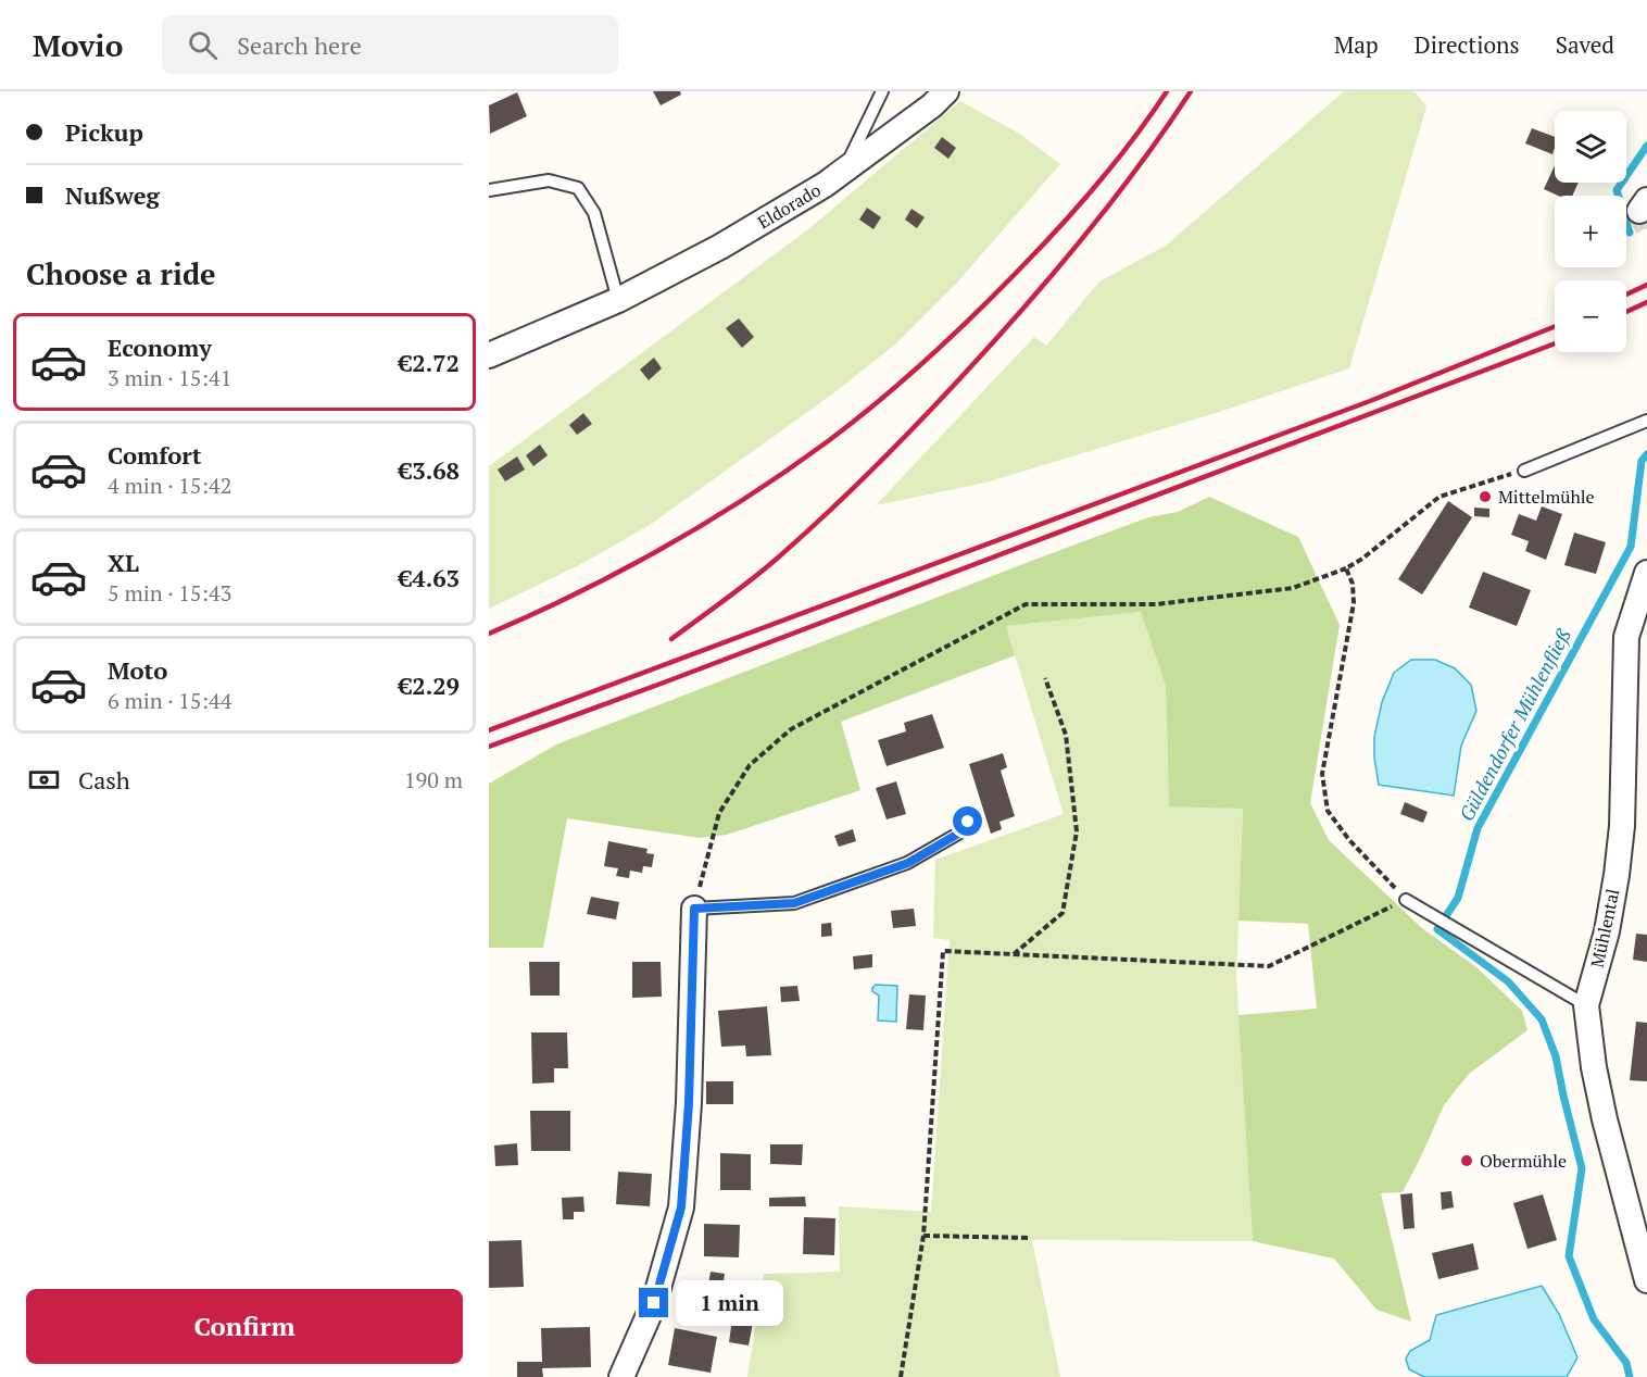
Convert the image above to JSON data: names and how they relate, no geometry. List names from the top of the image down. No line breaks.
{"streets":{"street":["Eldorado","Mühlental"]},"water":["Güldendorfer Mühlenfließ"],"places":["Mittelmühle","Obermühle"],"page":{"header":"Movio","search":"Search here","nav":["Map","Directions","Saved"],"banner":["Pickup","Nußweg"],"map_buttons":["+","−"],"heading":"Choose a ride","list":[{"name":"Economy","note":"3 min · 15:41","value":"€2.72"},{"name":"Comfort","note":"4 min · 15:42","value":"€3.68"},{"name":"XL","note":"5 min · 15:43","value":"€4.63"},{"name":"Moto","note":"6 min · 15:44","value":"€2.29"}],"pay":["Cash","190 m"],"buttons":"Confirm","bubble":"1 min"}}
